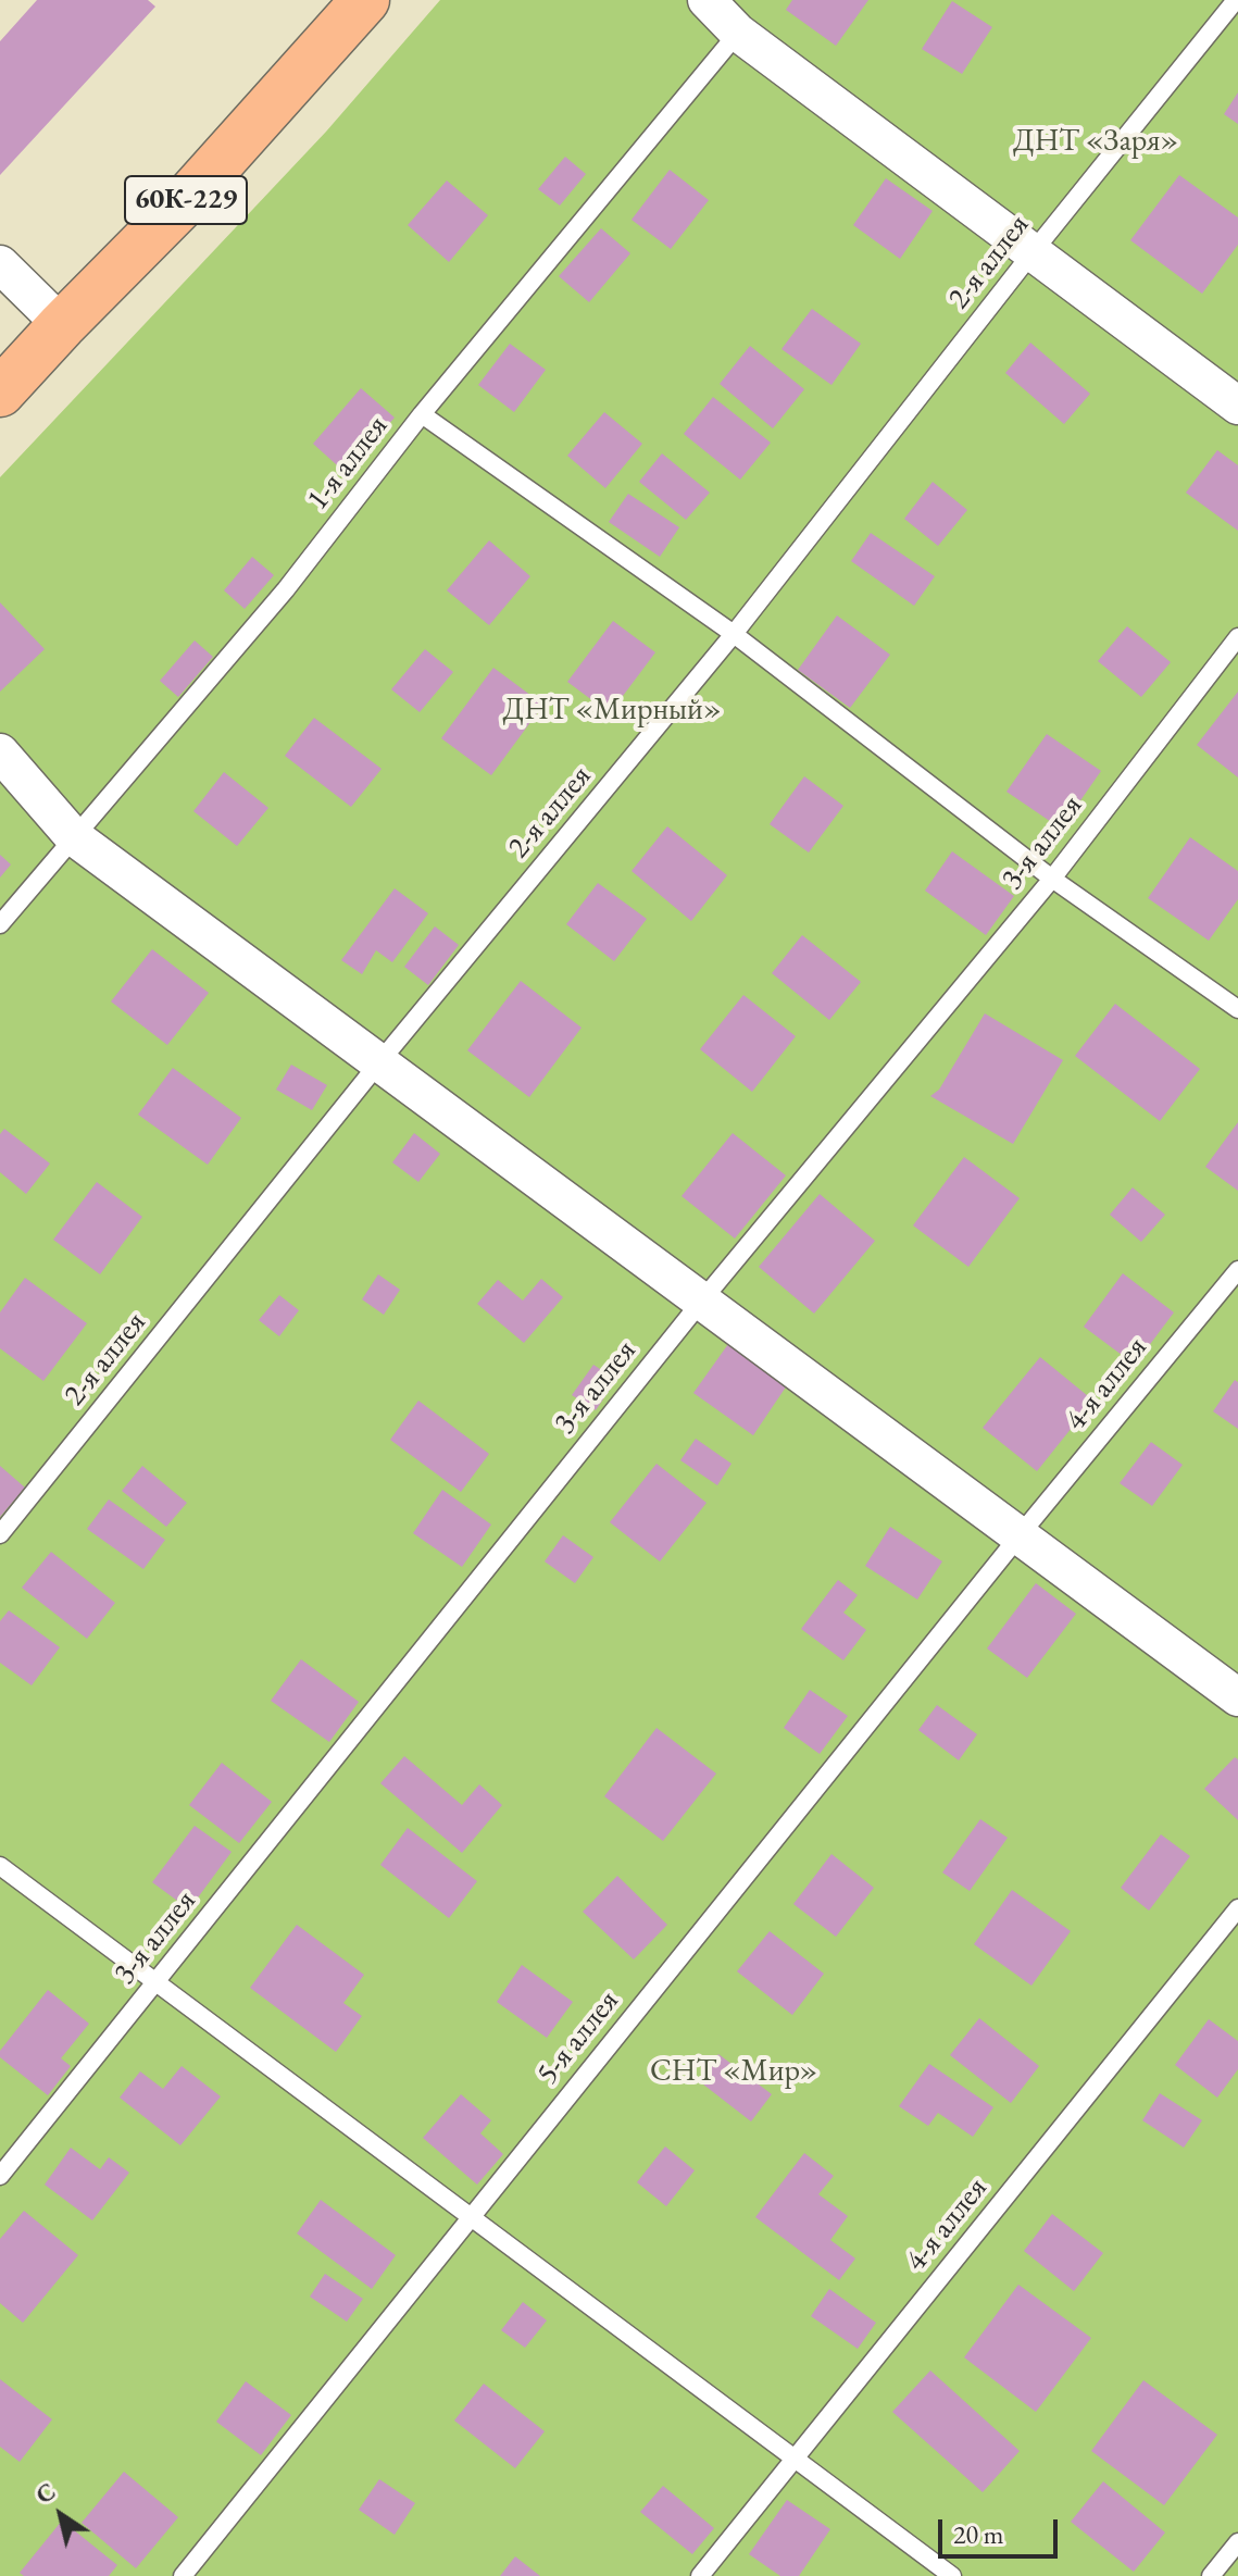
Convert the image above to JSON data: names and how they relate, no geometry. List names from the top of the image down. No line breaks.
{"streets":{"main road":["60К-229"],"lane":["2-я аллея","1-я аллея","3-я аллея","4-я аллея","5-я аллея"]},"crossings":[["4-я аллея","5-я аллея"]],"parks":["ДНТ «Заря»","ДНТ «Мирный»","СНТ «Мир»"],"scale_bar":"20 m","north":"top left"}
